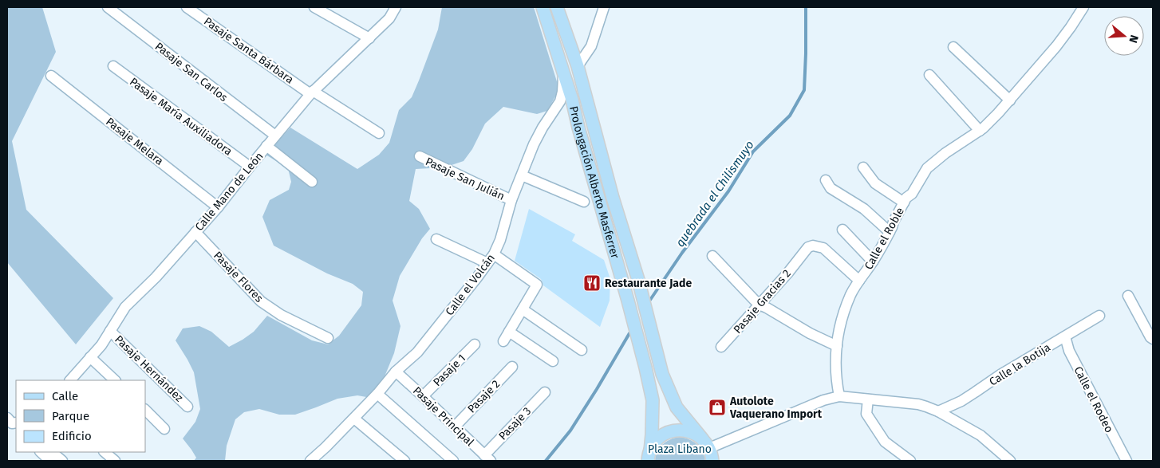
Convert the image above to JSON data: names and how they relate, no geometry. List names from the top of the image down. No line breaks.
{"streets":{"main road":["Prolongación Alberto Masferrer"],"street":["Pasaje Santa Bárbara","Pasaje San Carlos","Pasaje María Auxiliadora","Pasaje Melara","Pasaje San Julián","Calle Mano de León","Calle el Roble","Pasaje Flores","Calle el Volcán","Pasaje Gracias 2","Calle la Botija","Pasaje Hernández","Pasaje 1","Pasaje 2","Calle el Rodeo","Pasaje Principal","Pasaje 3"]},"crossings":[["Pasaje Santa Bárbara","Calle Mano de León"],["Pasaje San Carlos","Calle Mano de León"],["Pasaje María Auxiliadora","Calle Mano de León"],["Pasaje Melara","Calle Mano de León"],["Pasaje San Julián","Calle el Volcán"],["Prolongación Alberto Masferrer","Calle el Volcán"],["Calle Mano de León","Pasaje Flores"],["Calle Mano de León","Pasaje Hernández"],["Calle el Roble","Pasaje Gracias 2"],["Calle el Volcán","Pasaje Principal"],["Calle la Botija","Calle el Rodeo"],["Pasaje 1","Pasaje Principal"],["Pasaje 2","Pasaje Principal"],["Pasaje Principal","Pasaje 3"]],"water":["quebrada el Chilismuyo"],"parks":["Plaza Libano"],"places":{"restaurant":["Restaurante Jade"],"shop":["Autolote Vaquerano Import"]},"legend":["Calle","Parque","Edificio"],"north":"right"}
